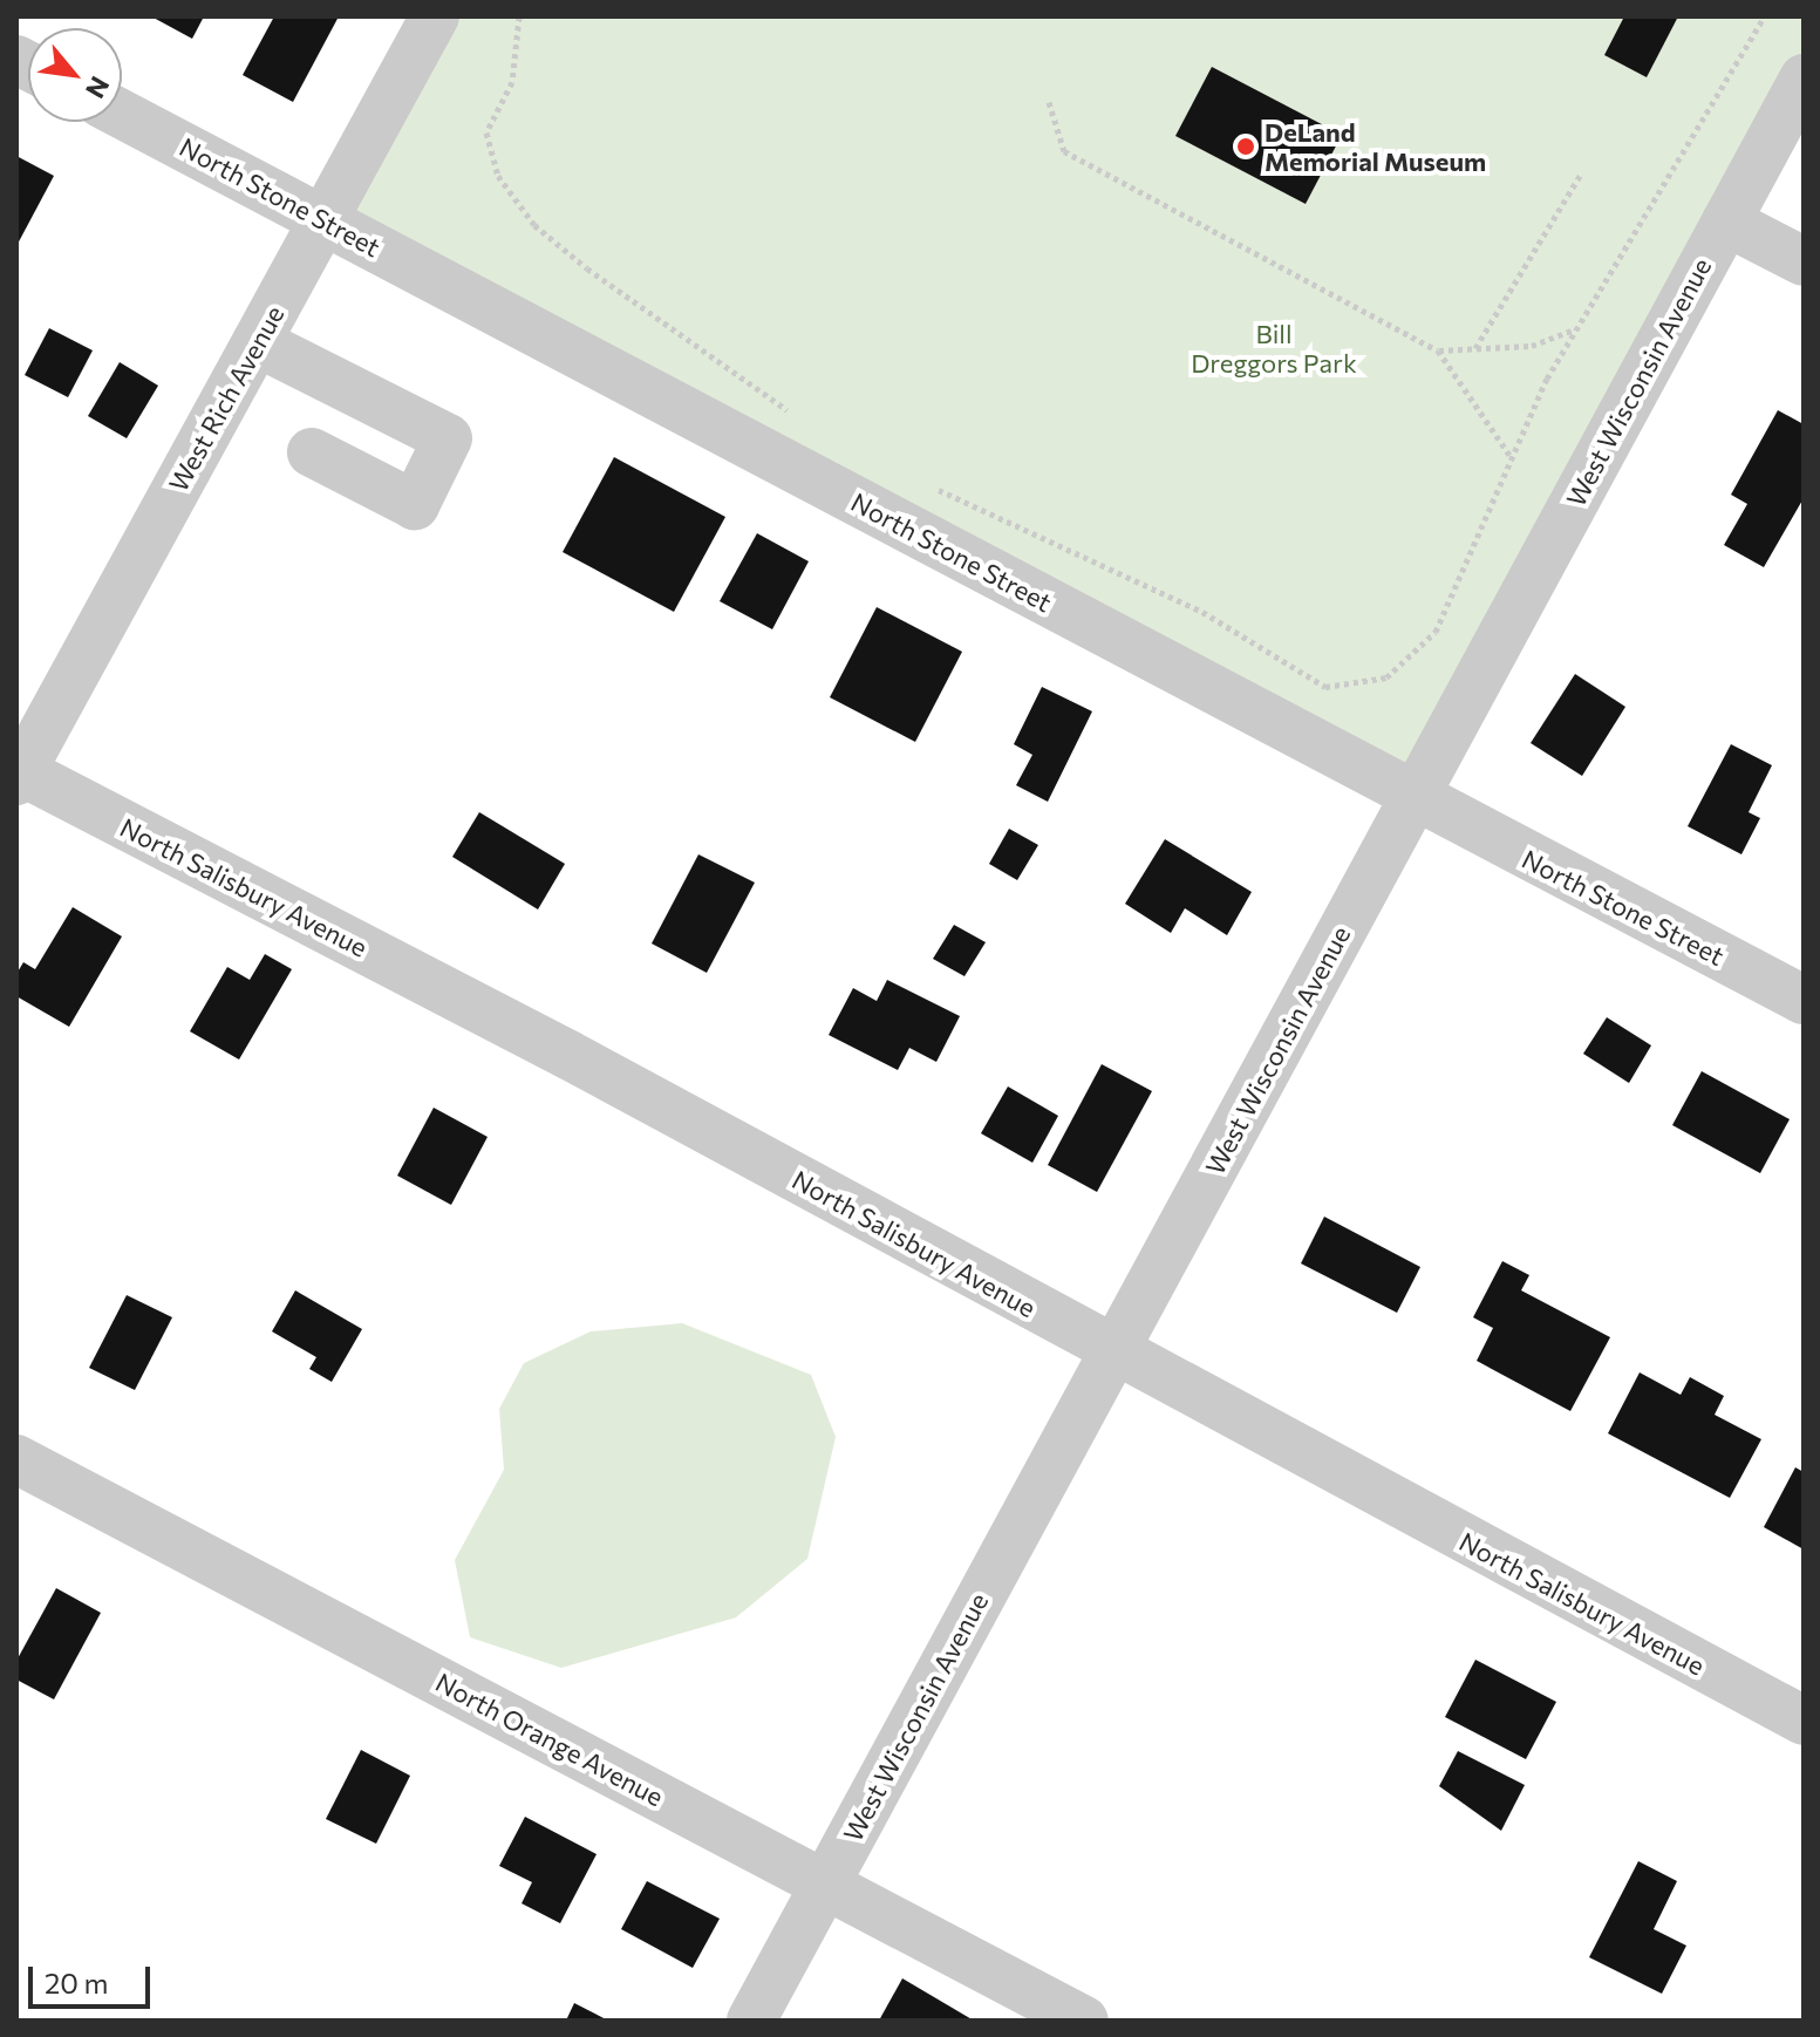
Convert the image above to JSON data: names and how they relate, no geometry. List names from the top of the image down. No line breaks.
{"streets":{"street":["North Stone Street","West Wisconsin Avenue","West Rich Avenue","North Salisbury Avenue","North Orange Avenue"]},"crossings":[["North Stone Street","West Wisconsin Avenue"],["North Stone Street","West Rich Avenue"],["West Wisconsin Avenue","North Salisbury Avenue"],["West Wisconsin Avenue","North Orange Avenue"],["West Rich Avenue","North Salisbury Avenue"]],"parks":["Bill Dreggors Park"],"places":["DeLand Memorial Museum"],"scale_bar":"20 m","north":"bottom right"}
